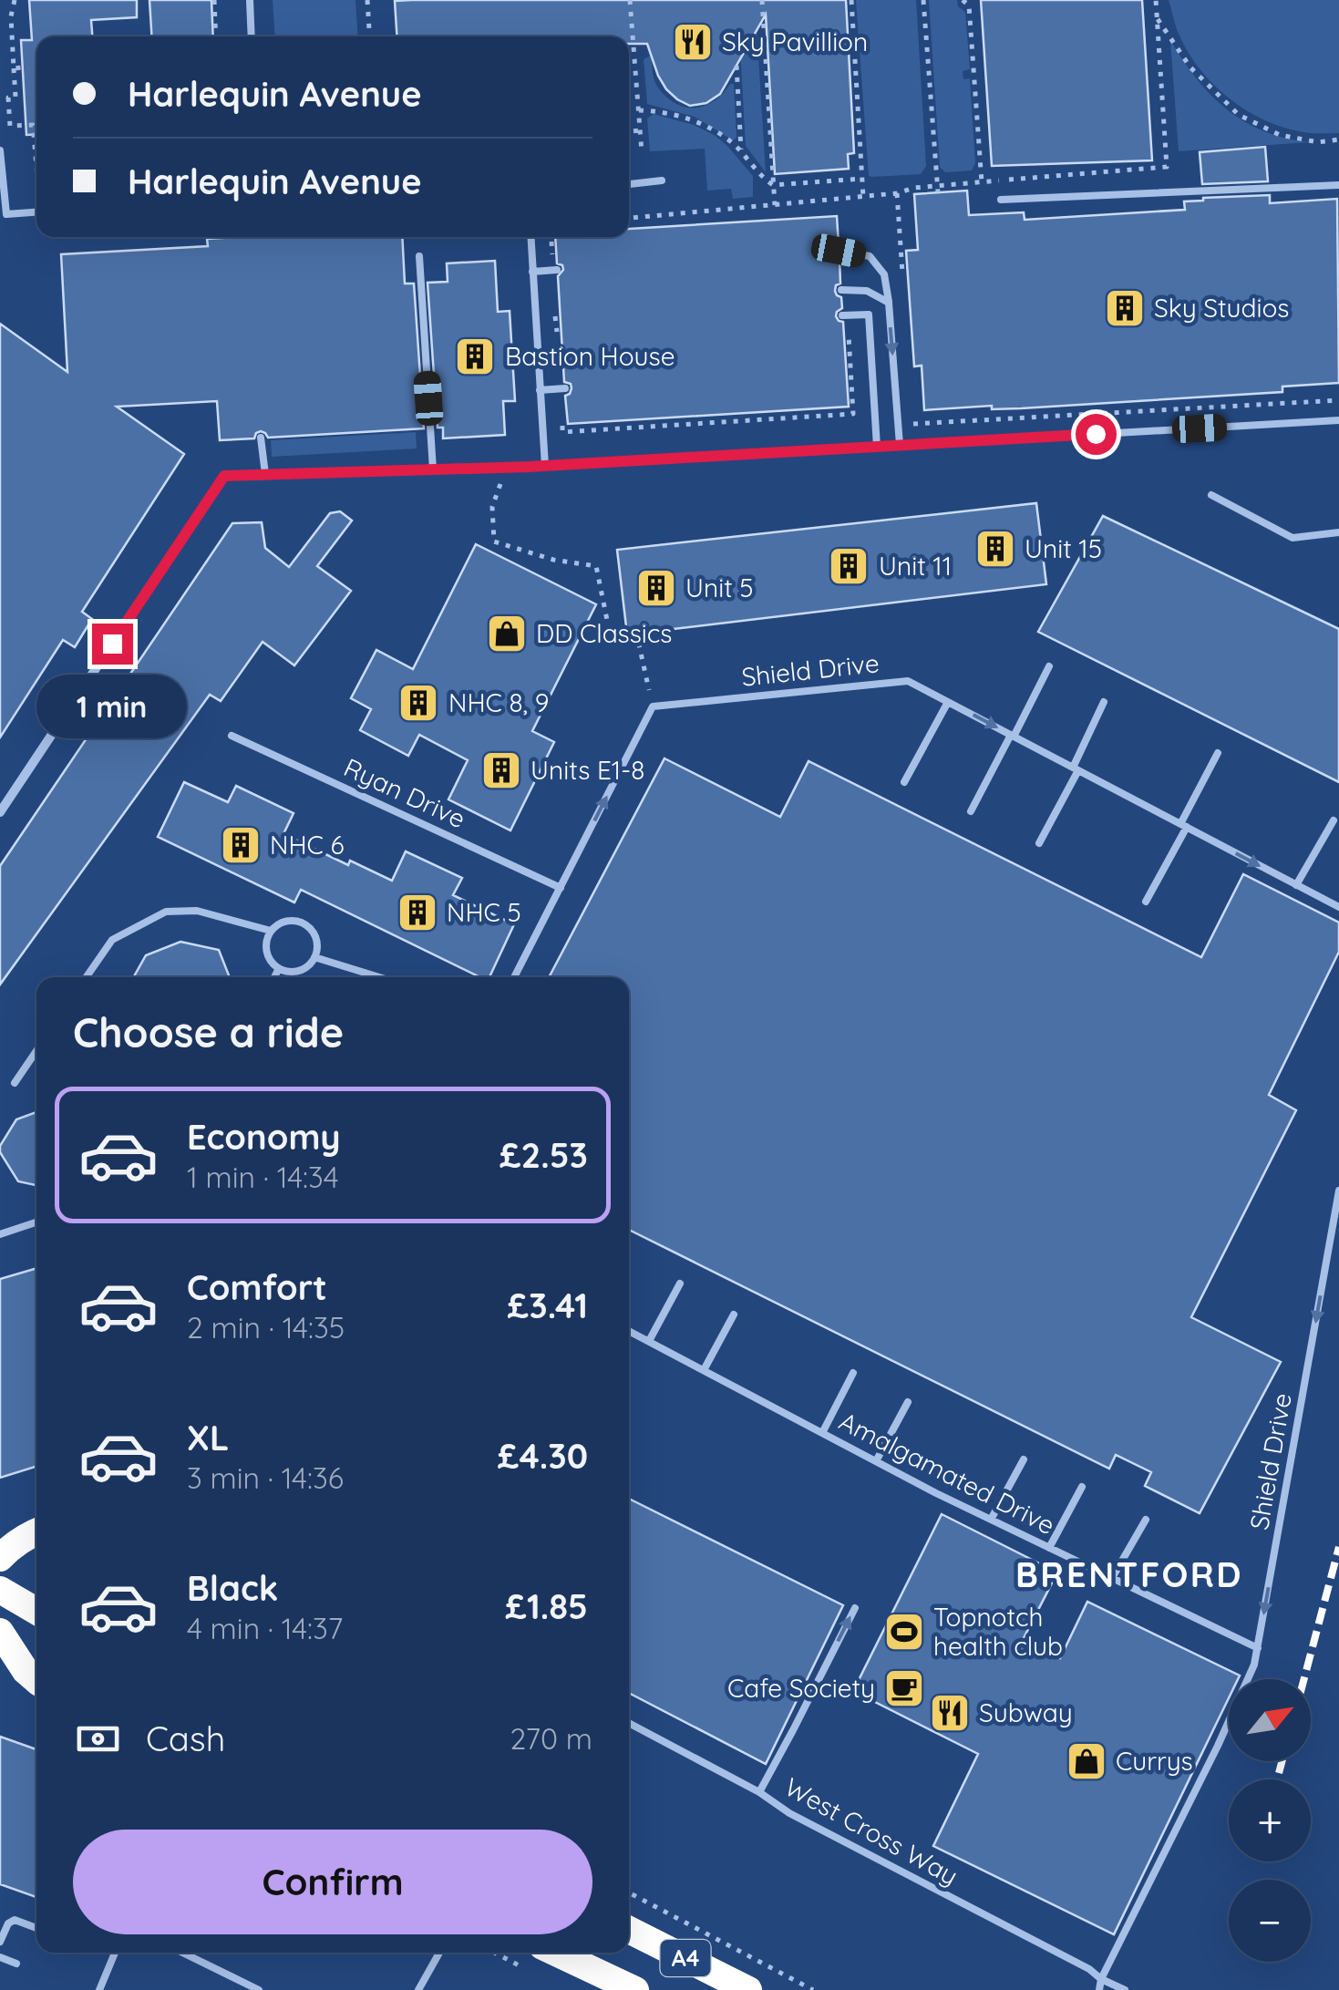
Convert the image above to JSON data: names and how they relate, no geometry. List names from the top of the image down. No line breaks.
{"streets":{"highway":["A4"],"lane":["Shield Drive","Ryan Drive","Amalgamated Drive","West Cross Way"]},"crossings":[["Shield Drive","Amalgamated Drive"],["Shield Drive","West Cross Way"]],"one_way":["Shield Drive"],"districts":["BRENTFORD"],"places":{"restaurant":["Sky Pavillion","Subway"],"building":["Sky Studios","Bastion House","Unit 15","Unit 11","Unit 5","NHC 8, 9","Units E1-8","NHC 6","NHC 5"],"shop":["DD Classics","Currys"],"sports":["Topnotch health club"],"cafe":["Cafe Society"]},"north":"top right","page":{"banner":["Harlequin Avenue","Harlequin Avenue"],"bubble":"1 min","heading":"Choose a ride","list":[{"name":"Economy","note":"1 min · 14:34","value":"£2.53"},{"name":"Comfort","note":"2 min · 14:35","value":"£3.41"},{"name":"XL","note":"3 min · 14:36","value":"£4.30"},{"name":"Black","note":"4 min · 14:37","value":"£1.85"}],"map_buttons":["+","−"],"pay":["Cash","270 m"],"buttons":"Confirm"}}
